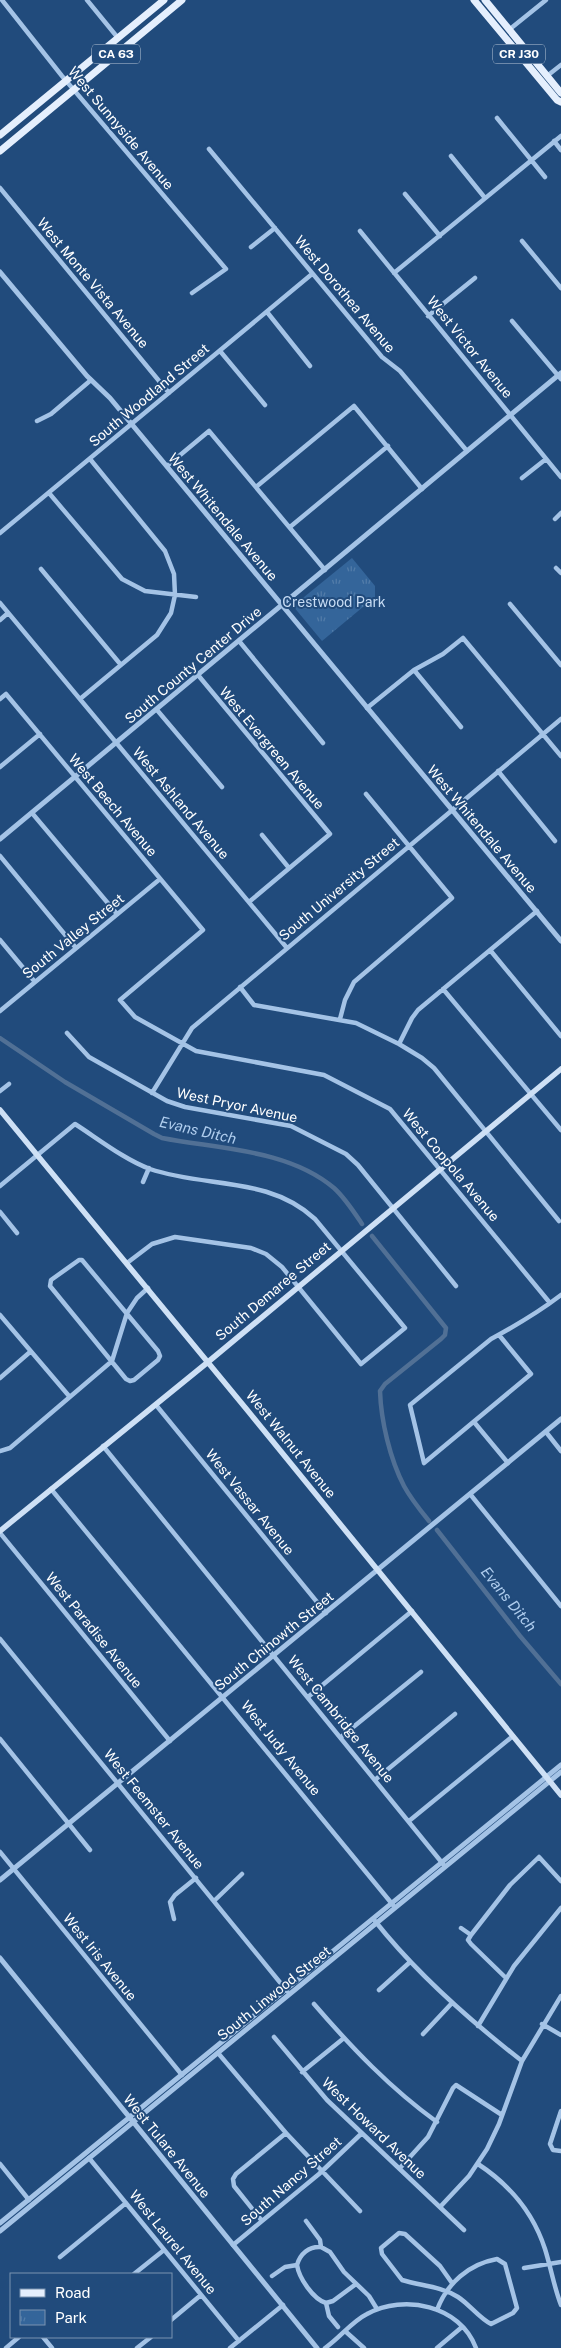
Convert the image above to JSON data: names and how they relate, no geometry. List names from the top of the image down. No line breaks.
{"streets":{"main road":["CA 63","CR J30","South Demaree Street","West Walnut Avenue"],"street":["West Sunnyside Avenue","West Monte Vista Avenue","West Dorothea Avenue","West Victor Avenue","South Woodland Street","West Whitendale Avenue","South County Center Drive","West Evergreen Avenue","West Ashland Avenue","West Beech Avenue","South University Street","South Valley Street","West Pryor Avenue","West Coppola Avenue","West Vassar Avenue","West Paradise Avenue","South Chinowth Street","West Cambridge Avenue","West Judy Avenue","West Feemster Avenue","West Iris Avenue","South Linwood Street","West Howard Avenue","West Tulare Avenue","South Nancy Street","West Laurel Avenue"]},"crossings":[["CA 63","West Sunnyside Avenue"],["West Monte Vista Avenue","South Woodland Street"],["West Dorothea Avenue","South Woodland Street"],["West Dorothea Avenue","South County Center Drive"],["West Victor Avenue","South County Center Drive"],["South Woodland Street","West Whitendale Avenue"],["West Whitendale Avenue","South County Center Drive"],["West Whitendale Avenue","South University Street"],["South County Center Drive","West Evergreen Avenue"],["South County Center Drive","West Ashland Avenue"],["South County Center Drive","West Beech Avenue"],["West Ashland Avenue","South University Street"],["West Beech Avenue","South Valley Street"],["West Beech Avenue","West Coppola Avenue"],["South University Street","West Pryor Avenue"],["South University Street","West Coppola Avenue"],["West Pryor Avenue","South Demaree Street"],["West Coppola Avenue","South Demaree Street"],["South Demaree Street","West Walnut Avenue"],["South Demaree Street","West Vassar Avenue"],["South Demaree Street","West Paradise Avenue"],["South Demaree Street","West Cambridge Avenue"],["South Demaree Street","West Judy Avenue"],["West Walnut Avenue","South Chinowth Street"],["West Walnut Avenue","South Linwood Street"],["West Vassar Avenue","South Chinowth Street"],["West Paradise Avenue","South Chinowth Street"],["South Chinowth Street","West Cambridge Avenue"],["South Chinowth Street","West Judy Avenue"],["South Chinowth Street","West Feemster Avenue"],["South Chinowth Street","West Iris Avenue"],["West Cambridge Avenue","South Linwood Street"],["West Judy Avenue","South Linwood Street"],["West Feemster Avenue","South Linwood Street"],["West Iris Avenue","South Linwood Street"],["South Linwood Street","West Tulare Avenue"],["South Linwood Street","West Laurel Avenue"],["West Howard Avenue","South Nancy Street"],["West Tulare Avenue","South Nancy Street"]],"water":["Evans Ditch"],"parks":["Crestwood Park"],"legend":["Road","Park"]}
